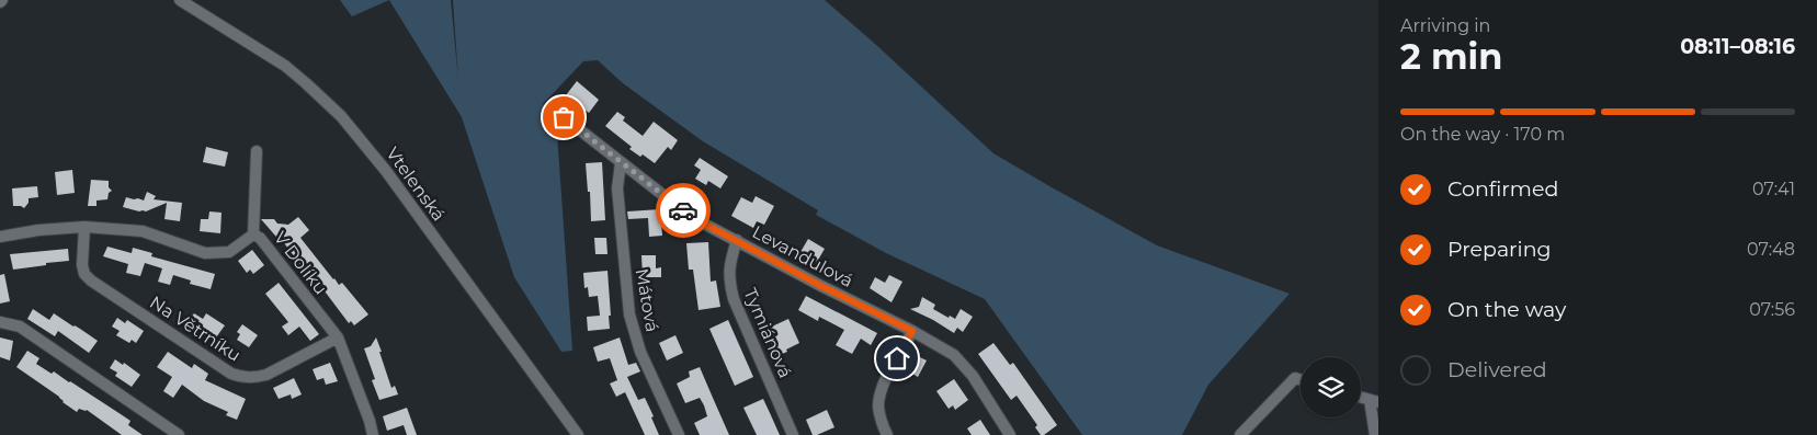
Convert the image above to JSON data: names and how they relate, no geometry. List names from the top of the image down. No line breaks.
{"streets":{"street":["Vtelenská","Levandulová","V Dolíku","Mátová","Na Větrníku","Tymiánová"]},"crossings":[["Levandulová","Mátová"],["Levandulová","Tymiánová"],["V Dolíku","Na Větrníku"]],"page":{"heading":["2 min","Arriving in","08:11–08:16"],"bar":"On the way · 170 m","list":[["Confirmed","07:41"],["Preparing","07:48"],["On the way","07:56"],"Delivered"]}}
